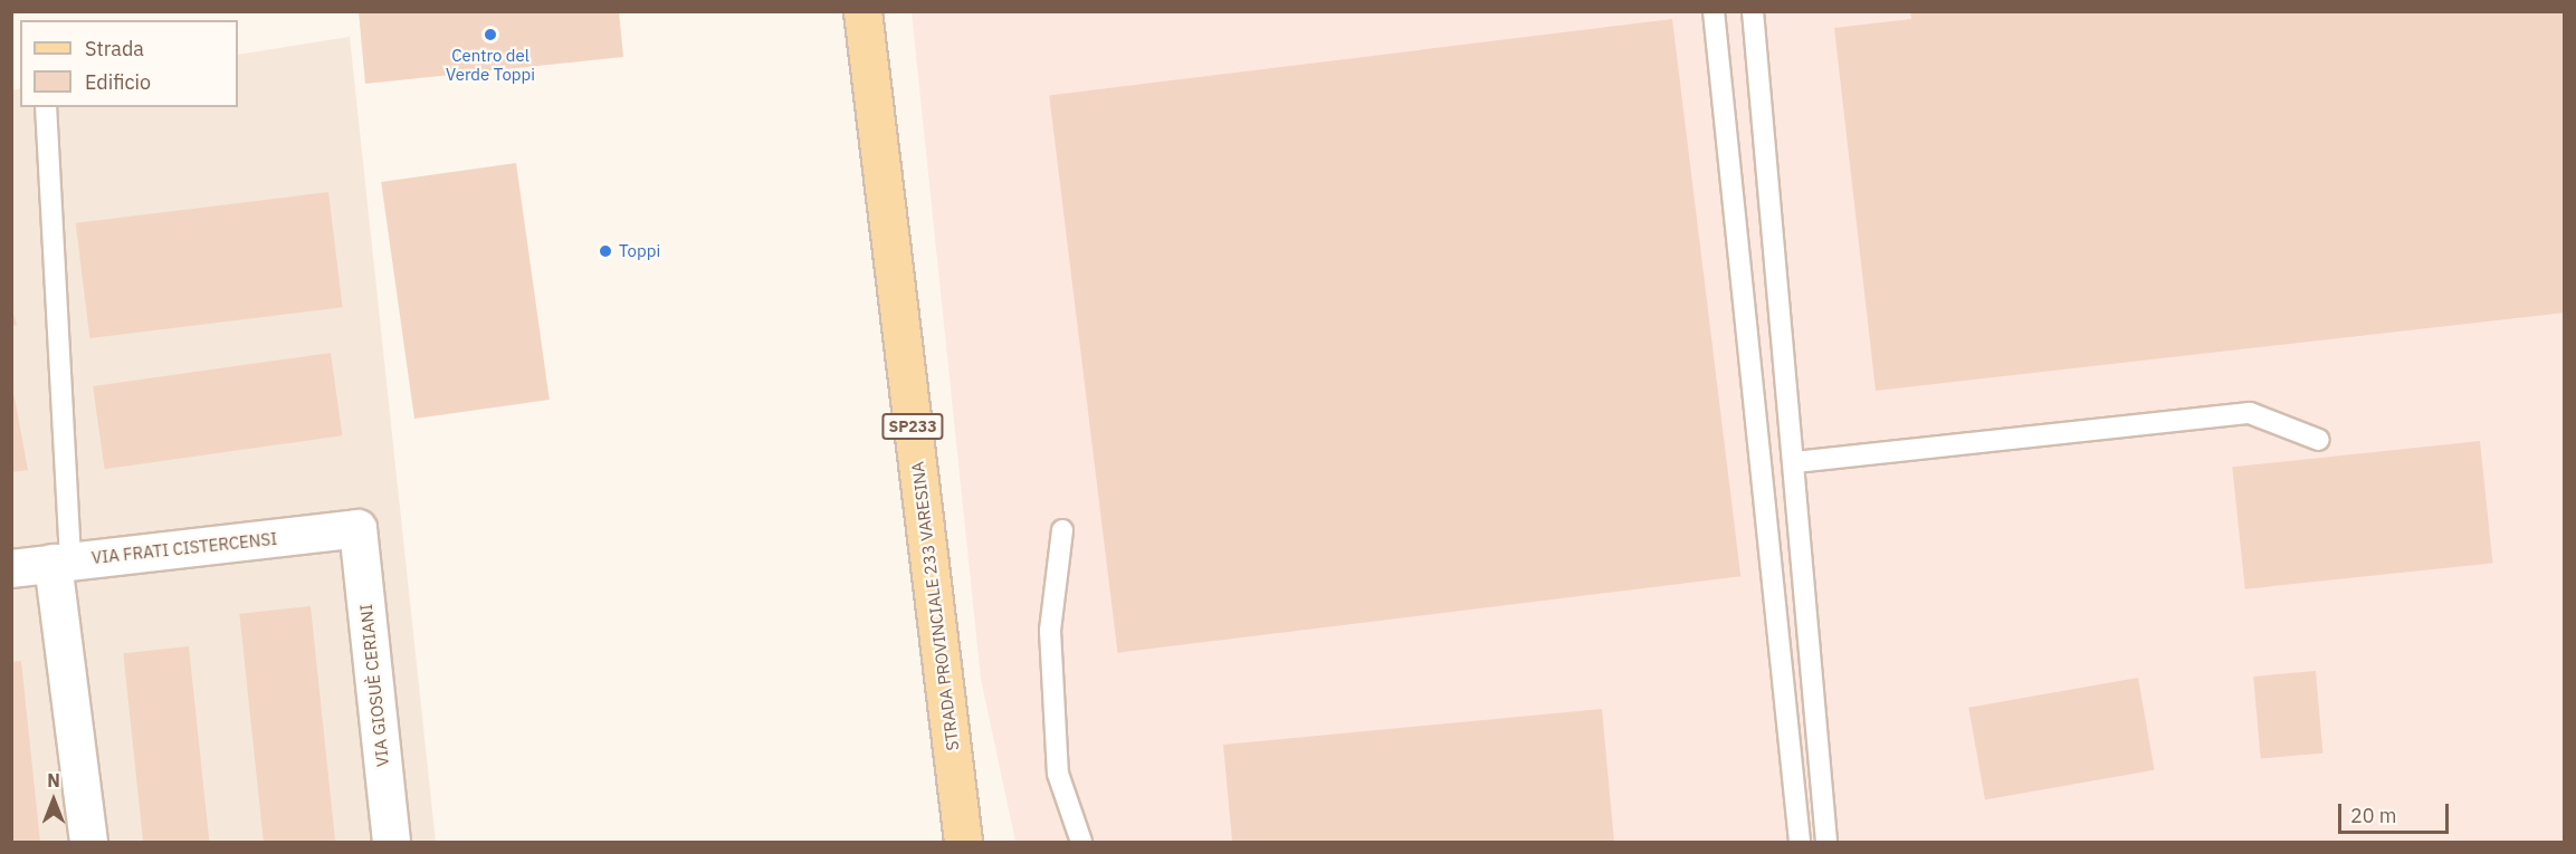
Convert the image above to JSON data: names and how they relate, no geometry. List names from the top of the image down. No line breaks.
{"streets":{"main road":["SP233","STRADA PROVINCIALE 233 VARESINA"],"street":["VIA FRATI CISTERCENSI","VIA GIOSUÈ CERIANI"]},"crossings":[["VIA FRATI CISTERCENSI","VIA GIOSUÈ CERIANI"]],"places":["Centro del Verde Toppi","Toppi"],"legend":["Strada","Edificio"],"scale_bar":"20 m","north":"top"}
